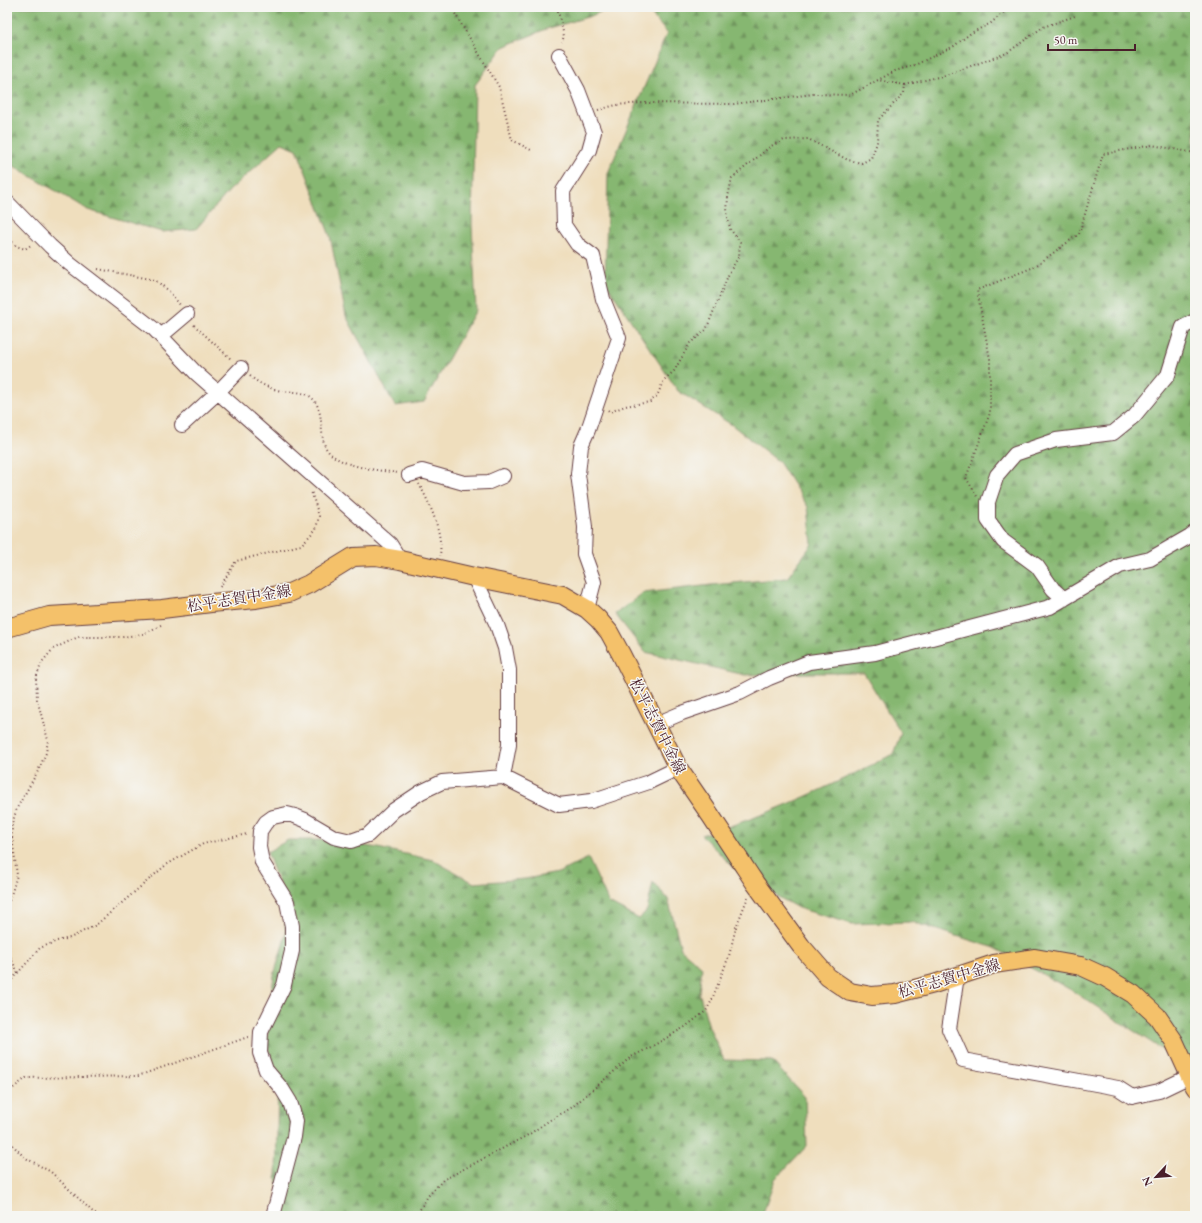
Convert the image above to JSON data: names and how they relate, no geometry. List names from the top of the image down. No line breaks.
{"streets":{"main road":["松平志賀中金線"]},"scale_bar":"50 m","north":"bottom left"}
